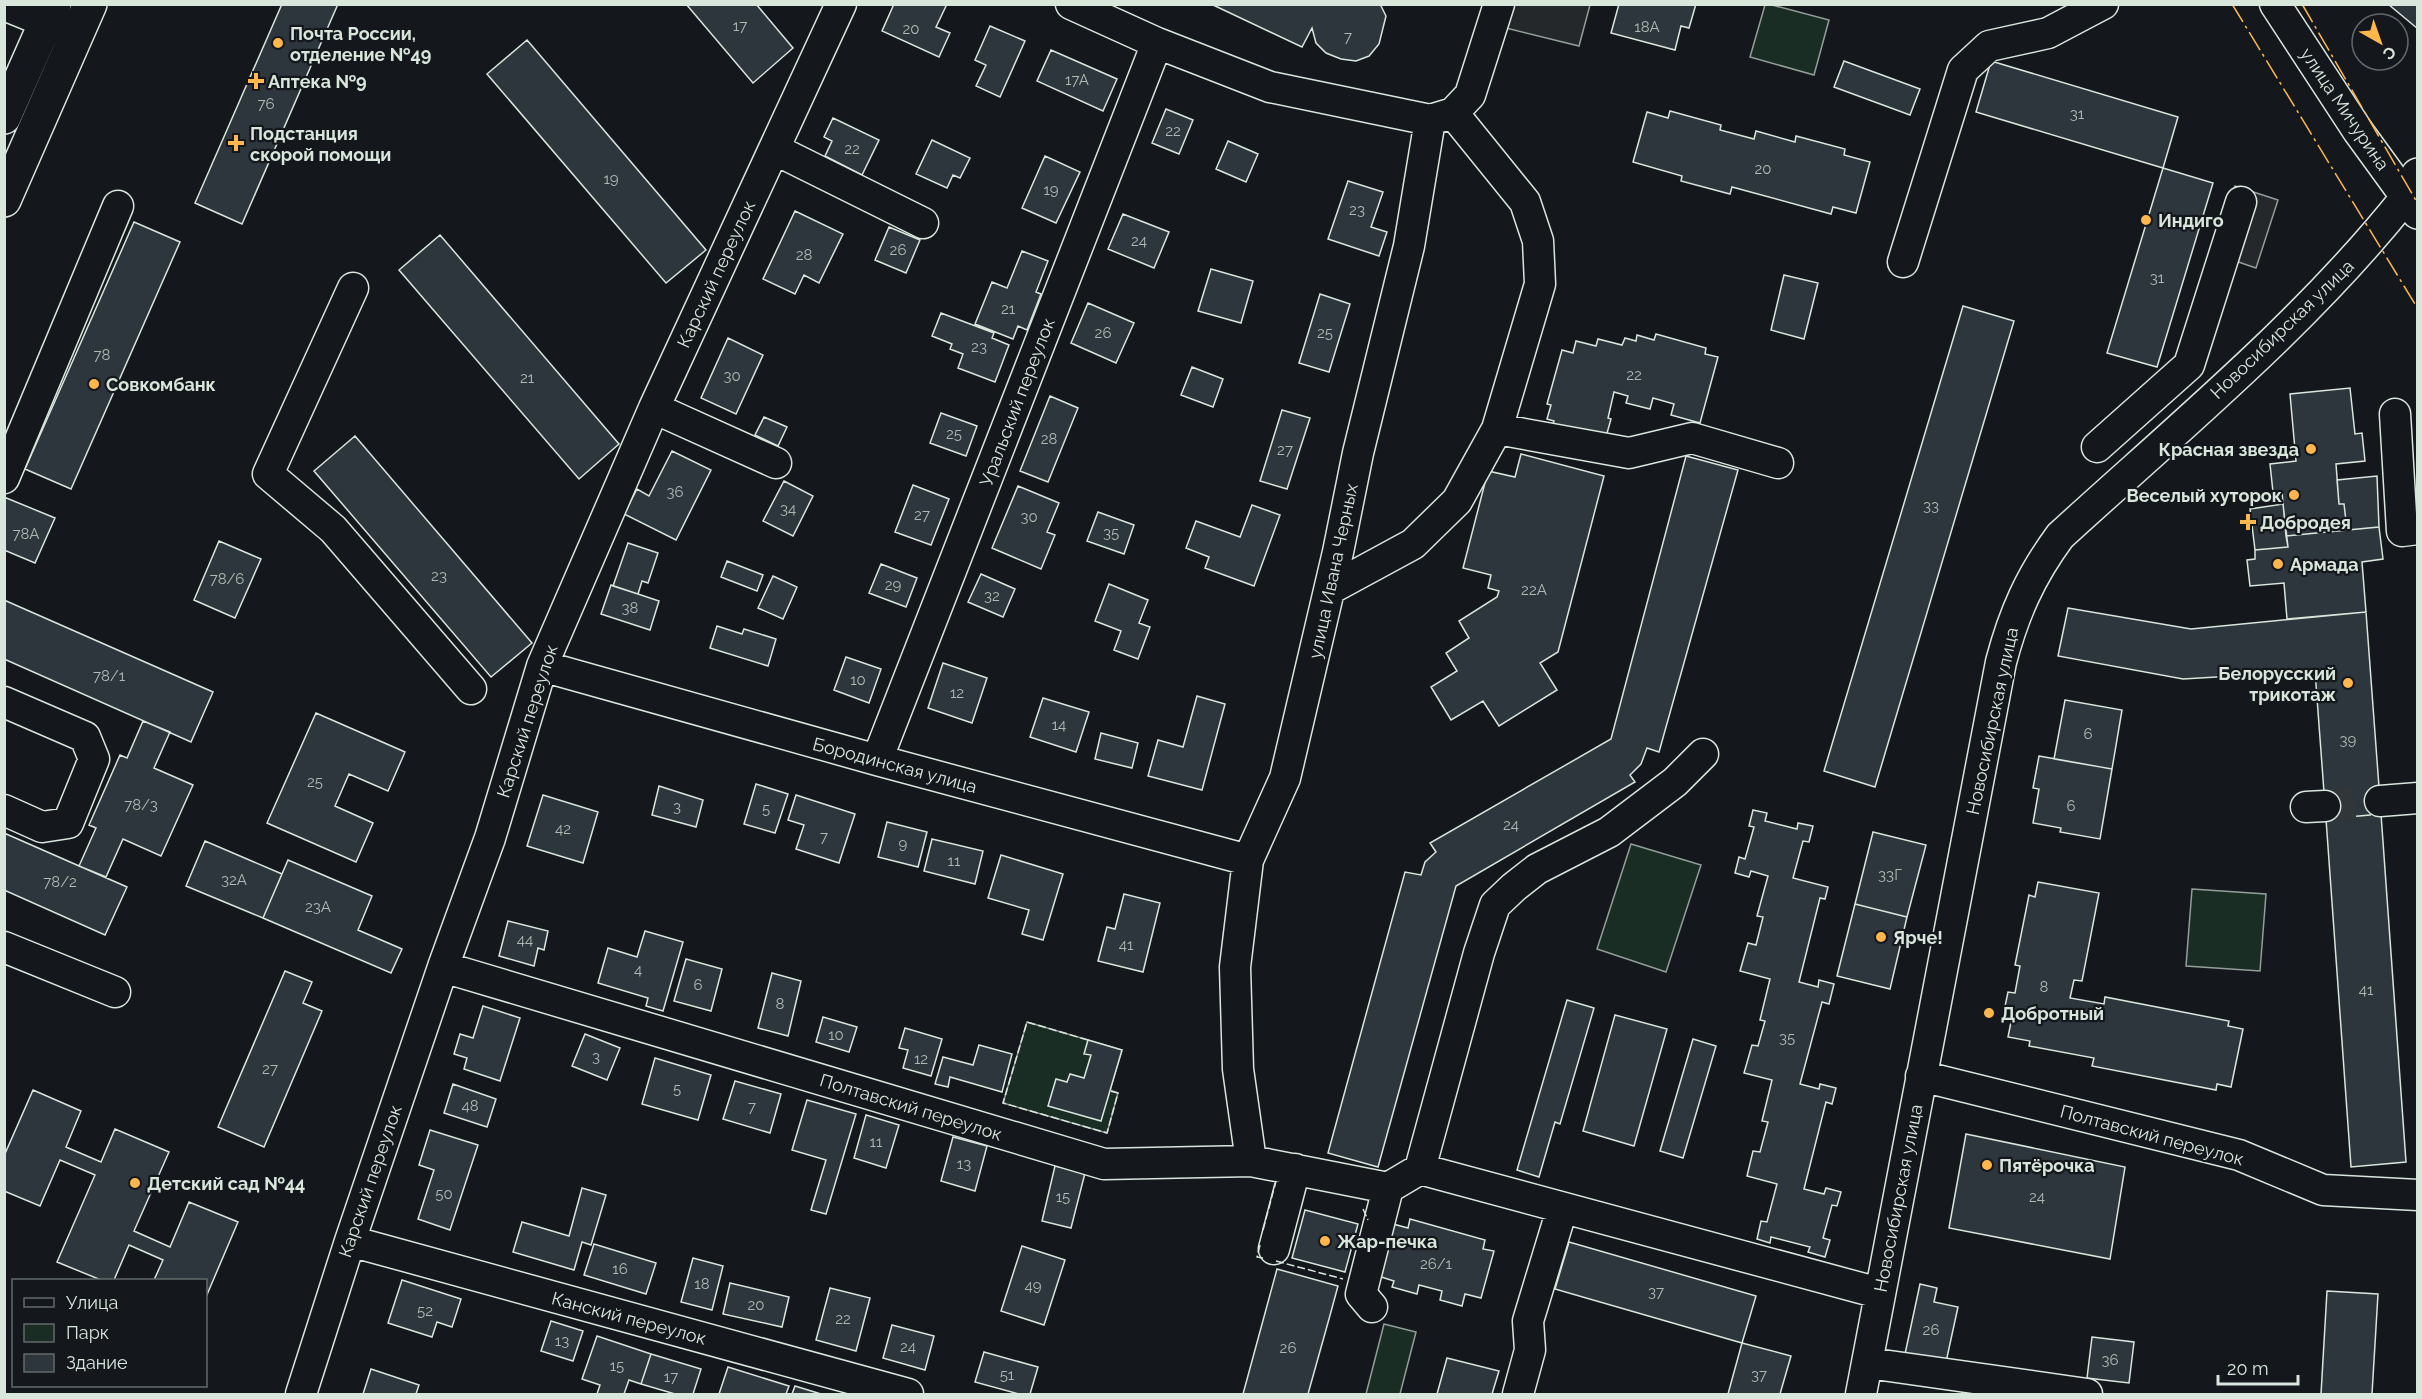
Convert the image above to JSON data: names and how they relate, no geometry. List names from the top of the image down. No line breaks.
{"streets":{"street":["улица Мичурина","Карский переулок","Новосибирская улица","Уральский переулок","улица Ивана Черных","Бородинская улица","Полтавский переулок","Канский переулок"]},"crossings":[["улица Мичурина","Новосибирская улица"],["Карский переулок","Бородинская улица"],["Карский переулок","Полтавский переулок"],["Карский переулок","Канский переулок"],["Новосибирская улица","Полтавский переулок"],["Уральский переулок","Бородинская улица"],["улица Ивана Черных","Бородинская улица"],["улица Ивана Черных","Полтавский переулок"]],"places":{"other":["Почта России, отделение №49","Индиго","Совкомбанк","Красная звезда","Веселый хуторок","Армада","Белорусский трикотаж","Ярче!","Добротный","Пятёрочка","Детский сад №44","Жар-печка"],"health":["Аптека №9","Подстанция скорой помощи","Добродея"]},"house_numbers":["17","18А","20","7","17А","76","31","22","22","20","19","19","23","24","26","28","31","21","26","25","23","78","22","30","21","25","28","27","36","33","34","27","30","35","78А","23","78/6","29","22А","32","38","78/1","10","12","14","6","39","25","78/3","6","3","5","24","42","7","9","11","33Г","32А","78/2","23А","44","41","4","6","8","41","8","10","35","3","12","27","5","48","7","11","13","50","15","24","26/1","16","18","49","37","20","52","22","26","13","24","26","36","15","51","37","17"],"legend":["Улица","Парк","Здание"],"scale_bar":"20 m","north":"bottom right"}
